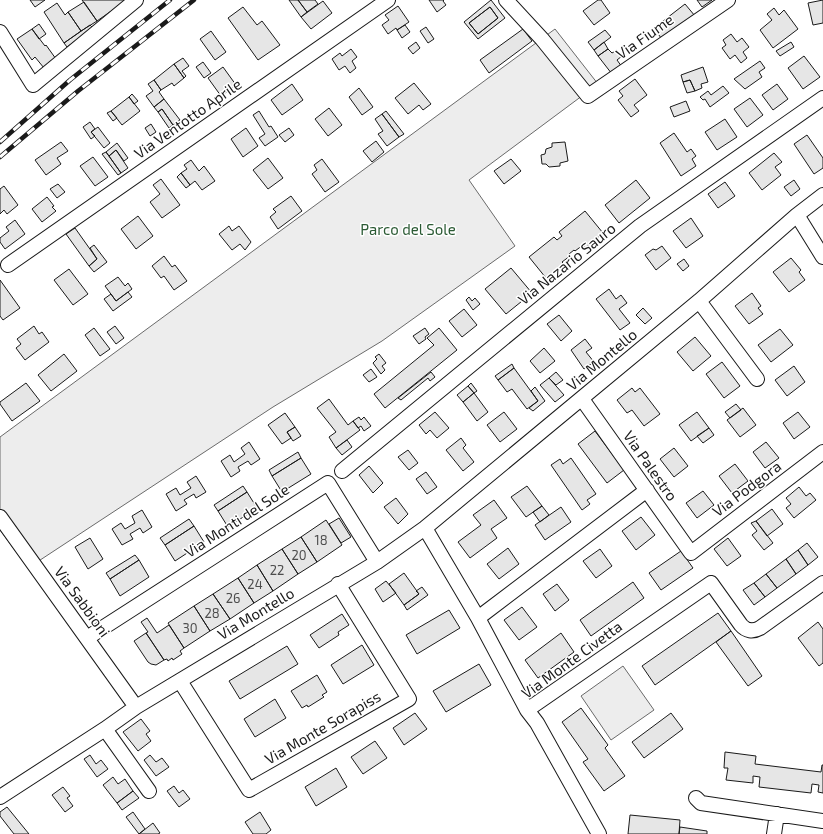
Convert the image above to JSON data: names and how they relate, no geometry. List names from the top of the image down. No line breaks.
{"streets":{"street":["Via Fiume","Via Ventotto Aprile","Via Nazario Sauro","Via Montello","Via Palestro","Via Podgora","Via Monti del Sole","Via Sabbioni","Via Monte Civetta","Via Monte Sorapiss"]},"crossings":[["Via Montello","Via Palestro"],["Via Montello","Via Monti del Sole"],["Via Montello","Via Sabbioni"],["Via Montello","Via Monte Sorapiss"],["Via Palestro","Via Podgora"],["Via Monti del Sole","Via Sabbioni"]],"parks":["Parco del Sole"],"house_numbers":["18","20","22","24","26","28","30"]}
